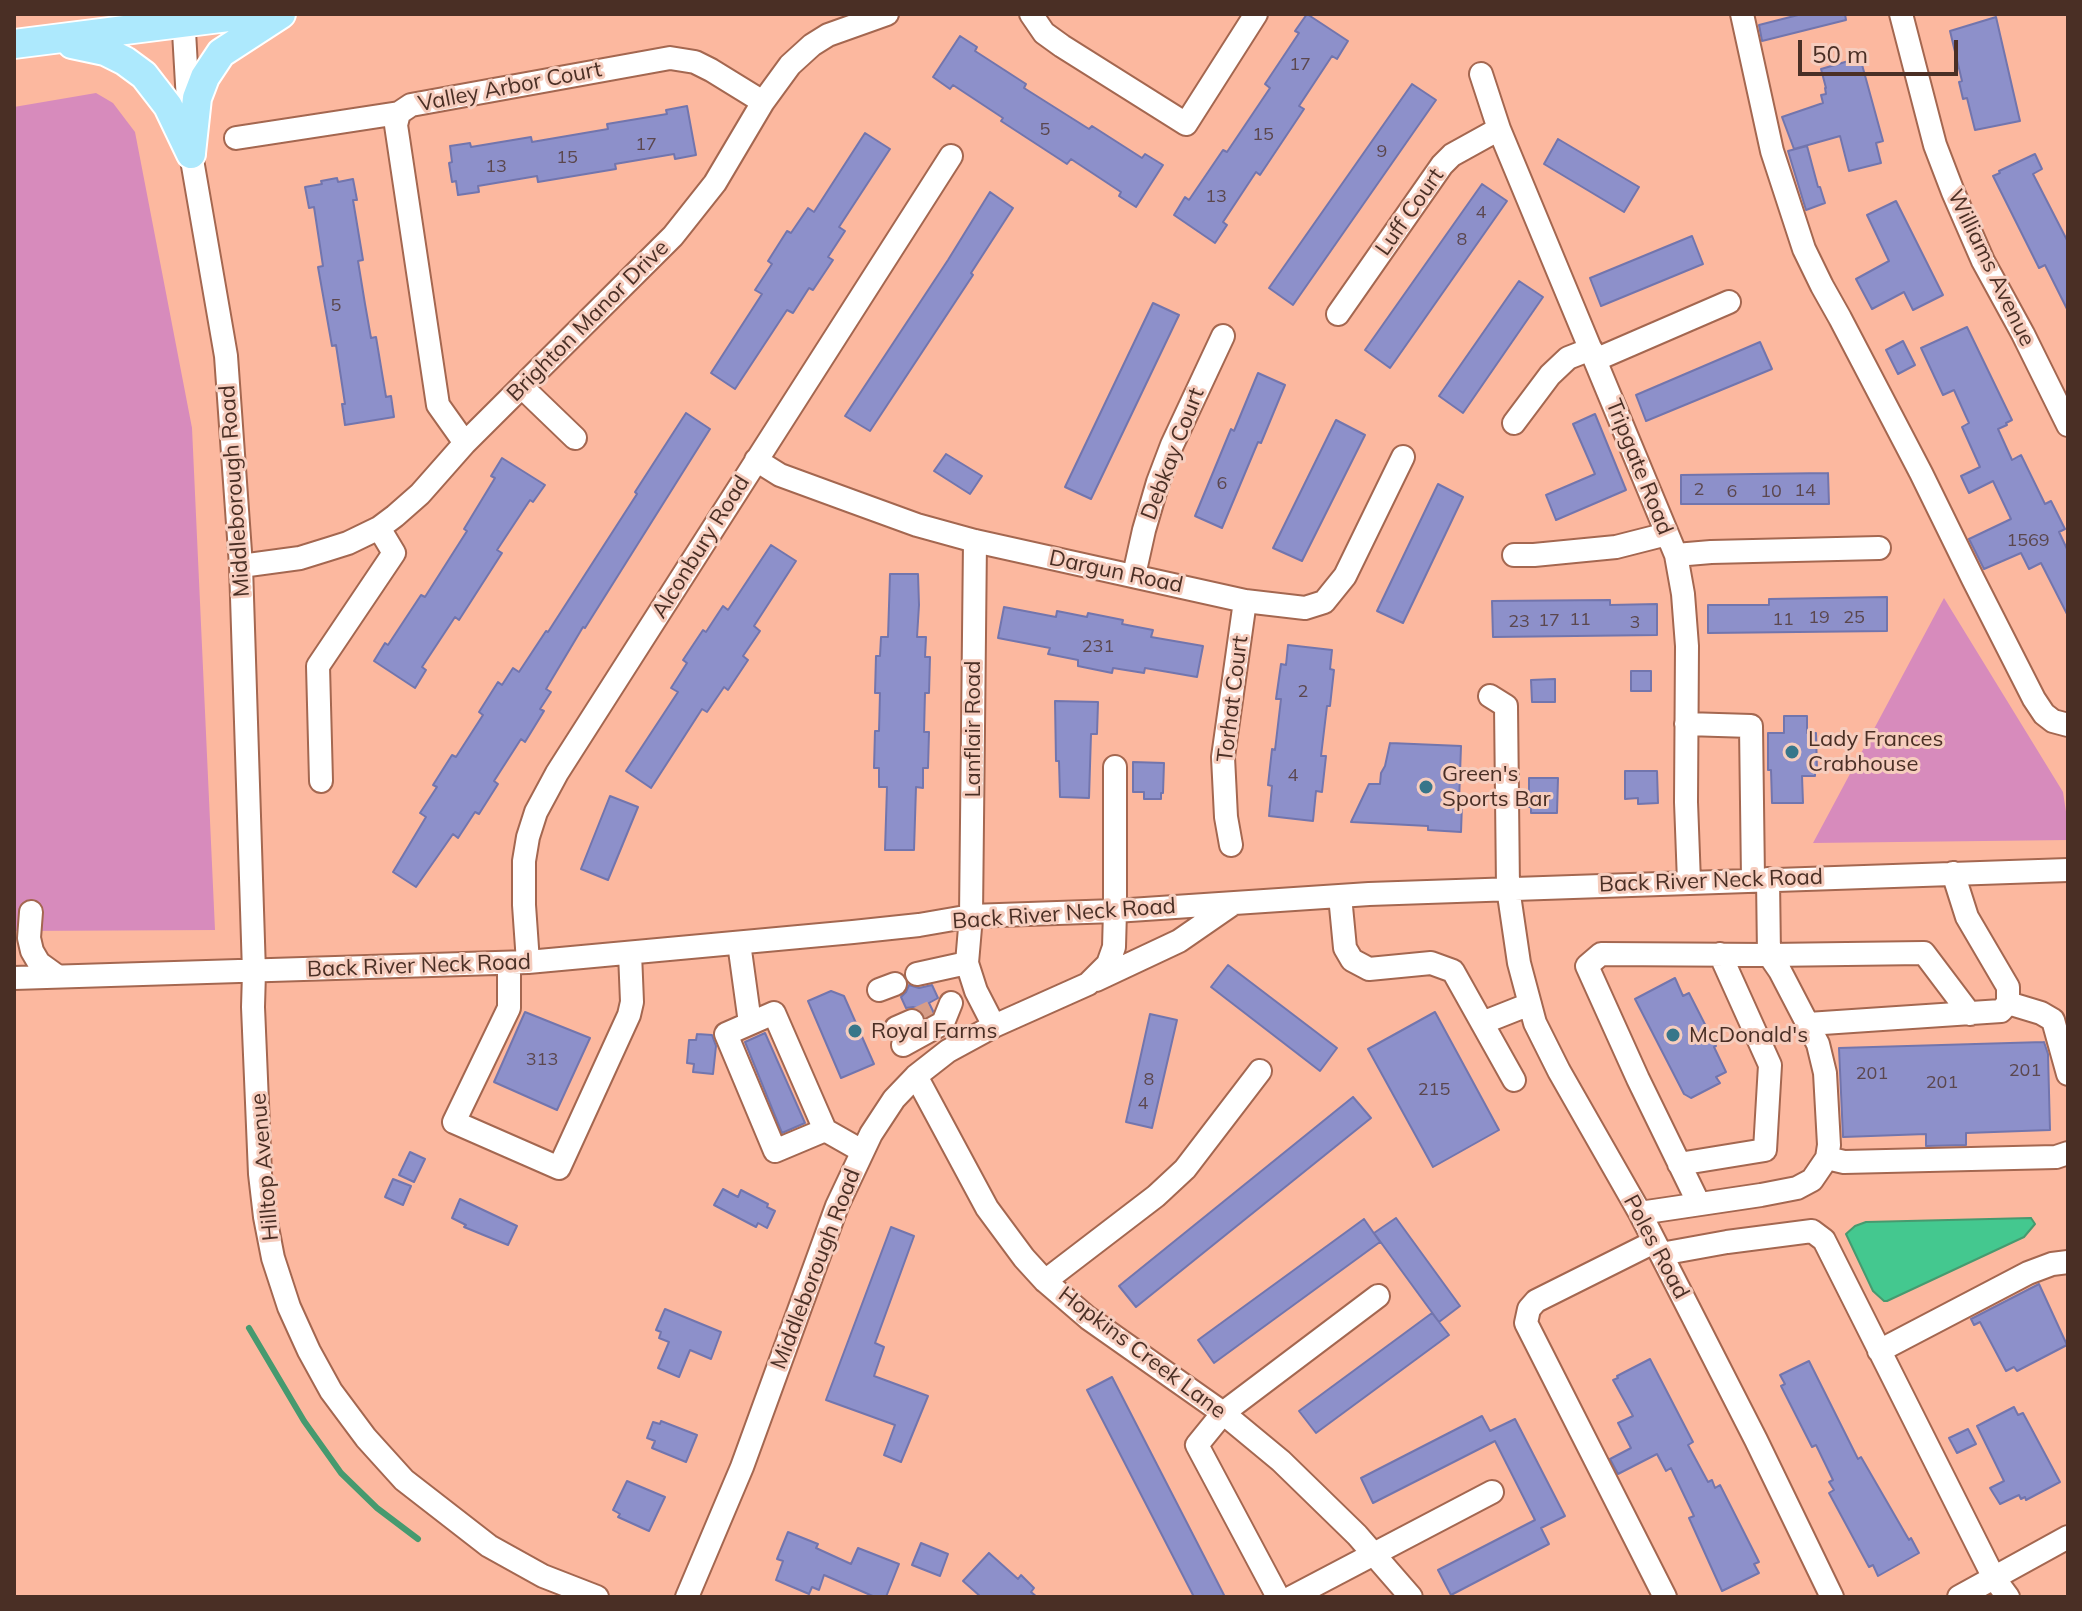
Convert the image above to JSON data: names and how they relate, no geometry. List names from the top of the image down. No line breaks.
{"streets":{"street":["Valley Arbor Court","Luff Court","Williams Avenue","Brighton Manor Drive","Debkay Court","Tripgate Road","Middleborough Road","Alconbury Road","Dargun Road","Torhat Court","Lanflair Road","Back River Neck Road","Hilltop Avenue","Poles Road","Hopkins Creek Lane"]},"crossings":[["Valley Arbor Court","Brighton Manor Drive"],["Luff Court","Tripgate Road"],["Brighton Manor Drive","Middleborough Road"],["Debkay Court","Dargun Road"],["Tripgate Road","Back River Neck Road"],["Middleborough Road","Back River Neck Road"],["Middleborough Road","Hilltop Avenue"],["Middleborough Road","Hopkins Creek Lane"],["Alconbury Road","Dargun Road"],["Alconbury Road","Back River Neck Road"],["Dargun Road","Torhat Court"],["Dargun Road","Lanflair Road"],["Lanflair Road","Back River Neck Road"],["Back River Neck Road","Hilltop Avenue"],["Back River Neck Road","Poles Road"]],"places":["Lady Frances Crabhouse","Green's Sports Bar","Royal Farms","McDonald's"],"house_numbers":["17","5","15","17","9","15","13","13","4","8","5","6","2","14","6","10","1569","19","25","11","11","17","23","3","231","2","4","313","201","201","8","201","215","4"],"scale_bar":"50 m"}
